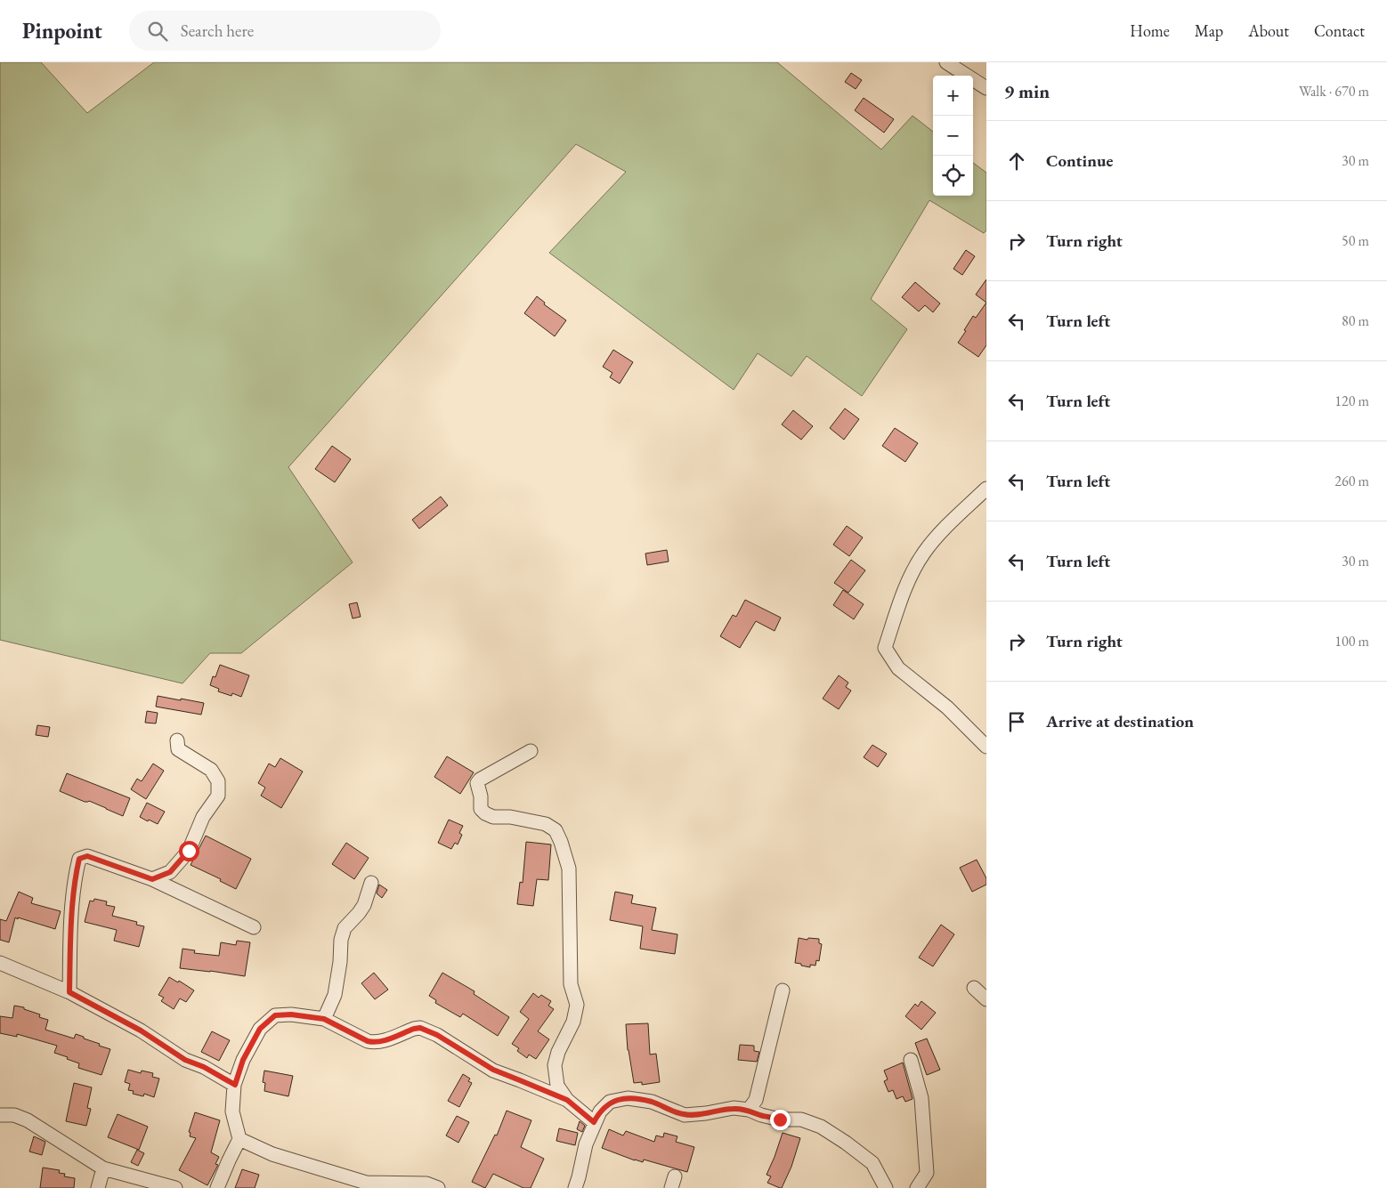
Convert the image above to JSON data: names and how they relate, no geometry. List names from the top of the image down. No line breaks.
{"page":{"header":"Pinpoint","search":"Search here","nav":["Home","Map","About","Contact"],"heading":["9 min","Walk · 670 m"],"map_buttons":["+","−"],"list":[["Continue","30 m"],["Turn right","50 m"],["Turn left","80 m"],["Turn left","120 m"],["Turn left","260 m"],["Turn left","30 m"],["Turn right","100 m"],"Arrive at destination"]}}
